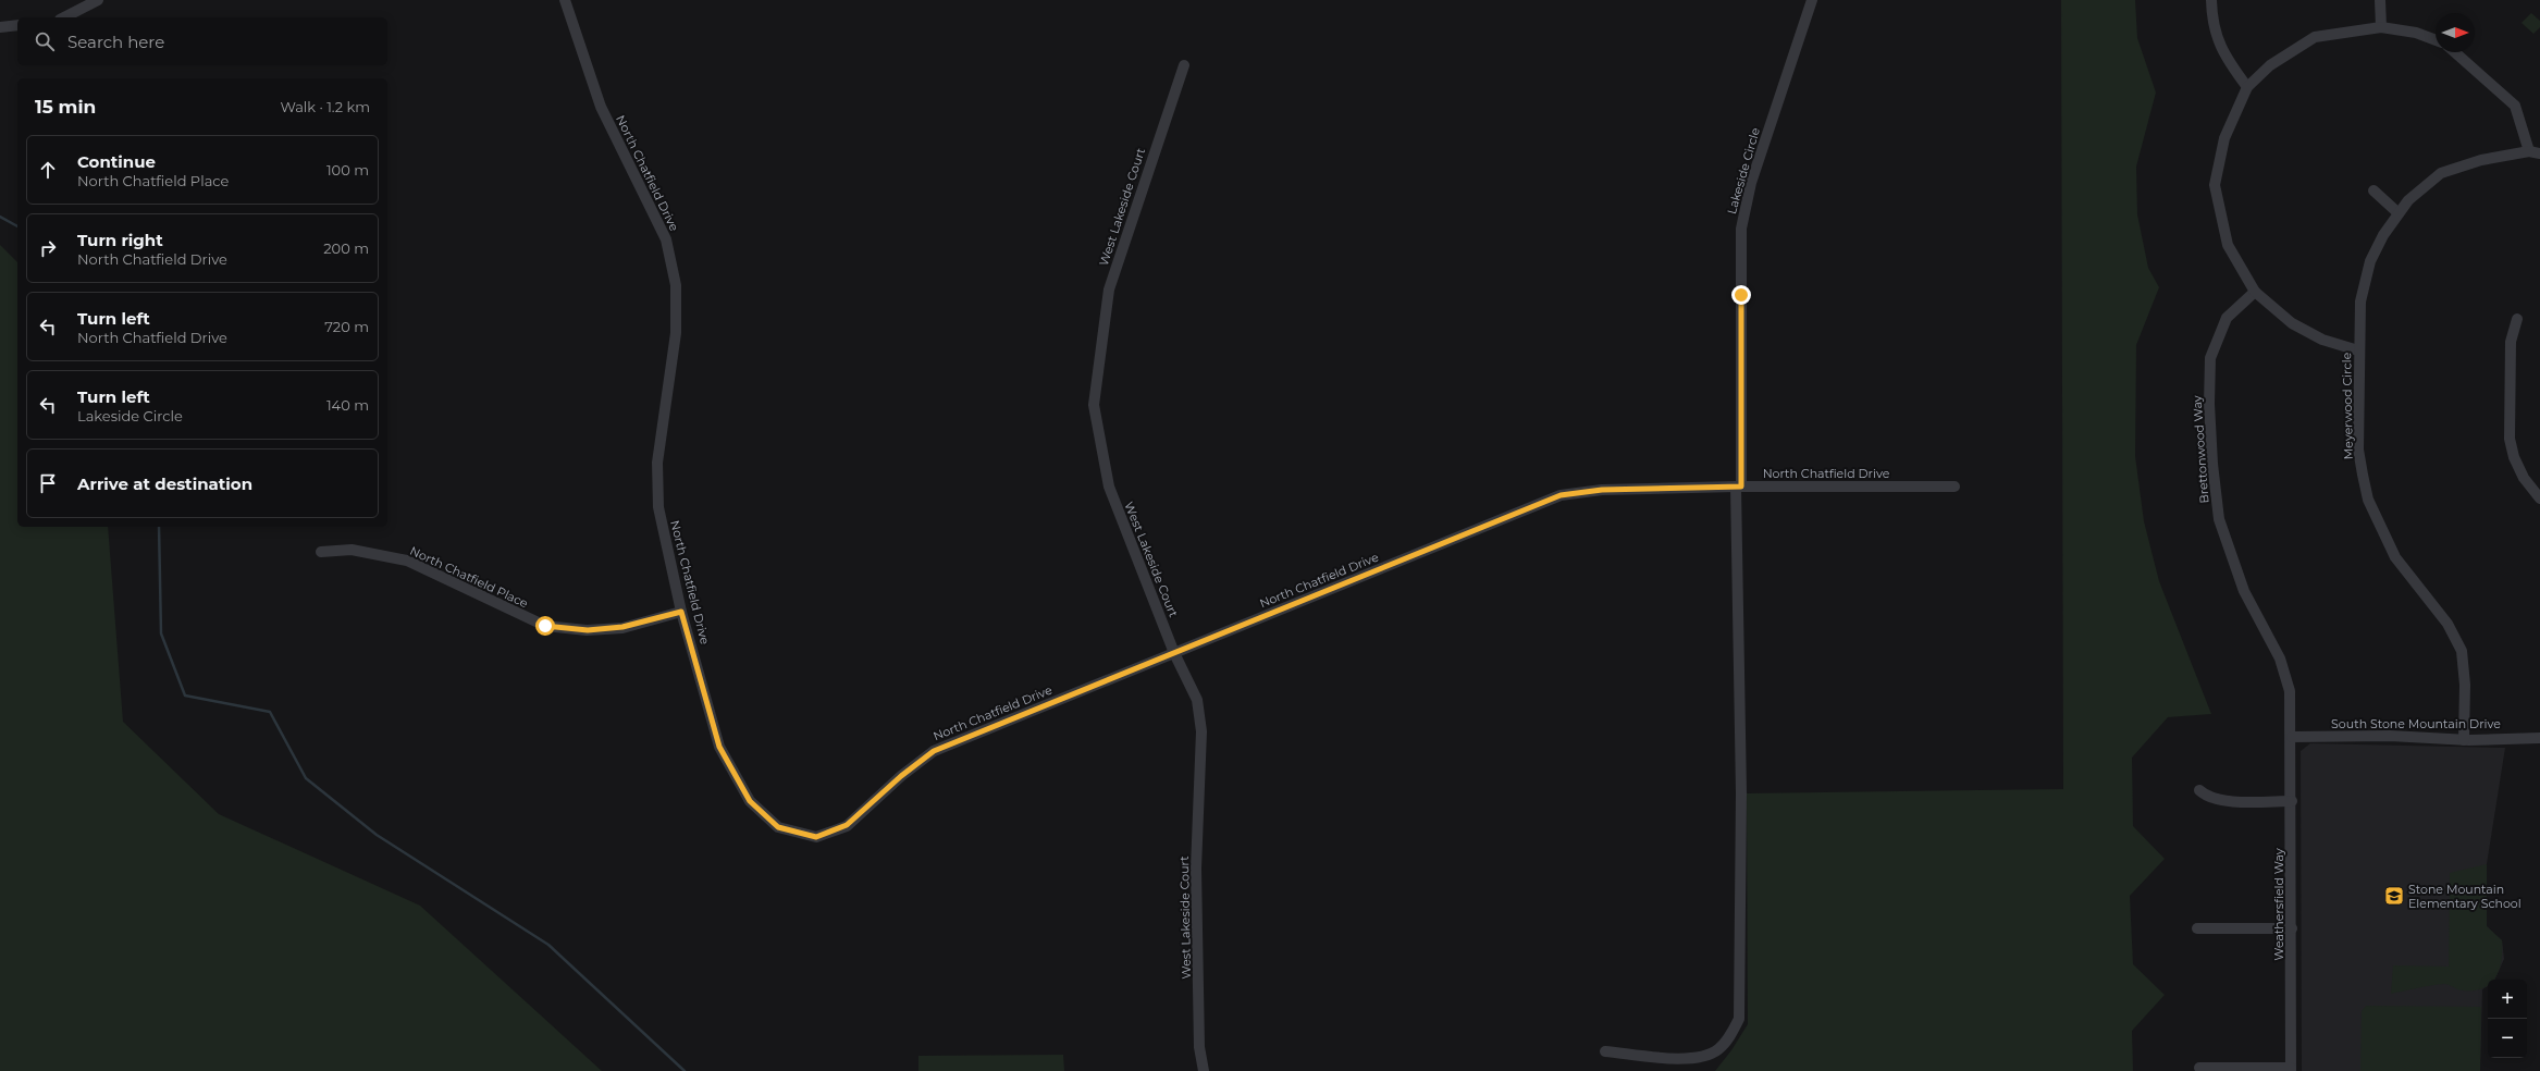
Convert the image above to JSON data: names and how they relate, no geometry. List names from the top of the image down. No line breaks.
{"streets":{"street":["Lakeside Circle","North Chatfield Drive","West Lakeside Court","Meyerwood Circle","Brettonwood Way","North Chatfield Place","South Stone Mountain Drive","Weathersfield Way"]},"crossings":[["Lakeside Circle","North Chatfield Drive"],["North Chatfield Drive","West Lakeside Court"],["North Chatfield Drive","North Chatfield Place"],["Meyerwood Circle","South Stone Mountain Drive"],["Brettonwood Way","South Stone Mountain Drive"],["Brettonwood Way","Weathersfield Way"],["South Stone Mountain Drive","Weathersfield Way"]],"places":{"school or university":["Stone Mountain Elementary School"]},"north":"right","page":{"search":"Search here","heading":["15 min","Walk · 1.2 km"],"list":[["Continue","North Chatfield Place","100 m"],["Turn right","North Chatfield Drive","200 m"],["Turn left","North Chatfield Drive","720 m"],["Turn left","Lakeside Circle","140 m"],"Arrive at destination"],"map_buttons":["+","−"]}}
